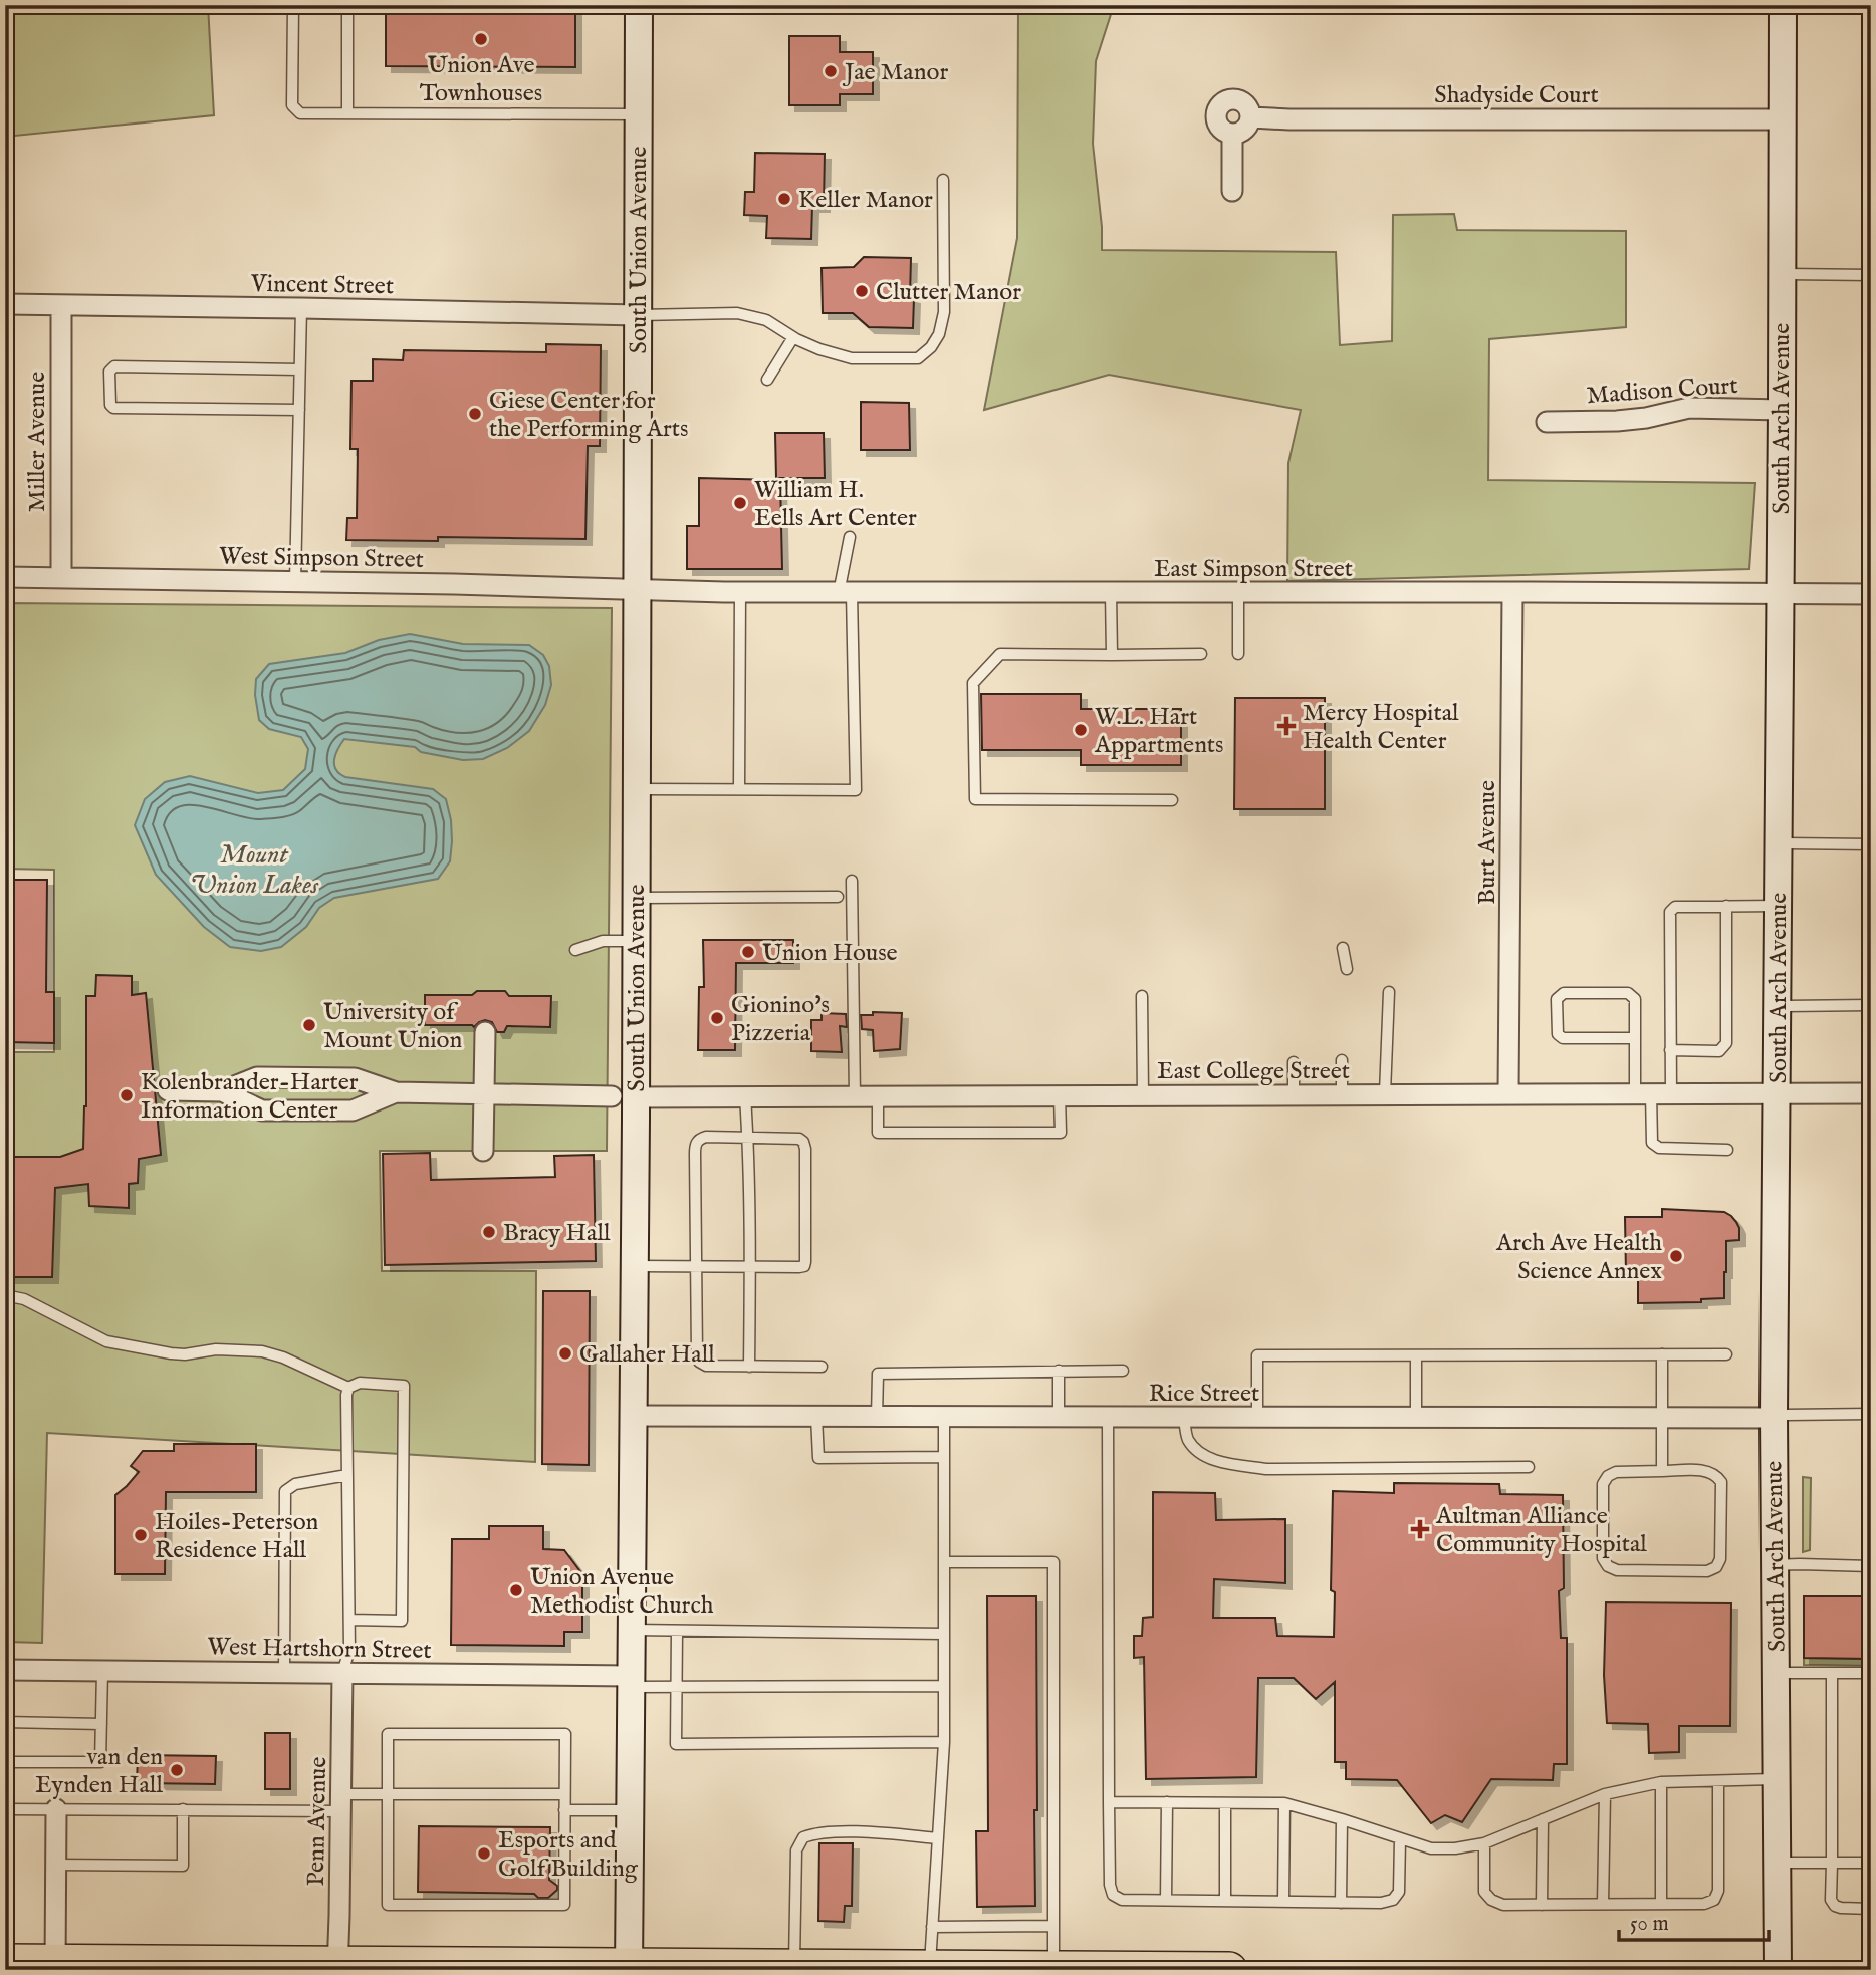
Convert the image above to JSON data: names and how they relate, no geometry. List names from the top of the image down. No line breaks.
{"streets":{"street":["Shadyside Court","South Union Avenue","Vincent Street","Madison Court","South Arch Avenue","Miller Avenue","West Simpson Street","East Simpson Street","Burt Avenue","East College Street","Rice Street","West Hartshorn Street","Penn Avenue"]},"crossings":[["Shadyside Court","South Arch Avenue"],["South Union Avenue","Vincent Street"],["South Union Avenue","West Simpson Street"],["South Union Avenue","East Simpson Street"],["South Union Avenue","East College Street"],["South Union Avenue","Rice Street"],["South Union Avenue","West Hartshorn Street"],["Vincent Street","Miller Avenue"],["Madison Court","South Arch Avenue"],["South Arch Avenue","East Simpson Street"],["South Arch Avenue","East College Street"],["South Arch Avenue","Rice Street"],["Miller Avenue","West Simpson Street"],["West Simpson Street","East Simpson Street"],["East Simpson Street","Burt Avenue"],["Burt Avenue","East College Street"],["West Hartshorn Street","Penn Avenue"]],"water":["Mount Union Lakes"],"places":{"other":["Union Ave Townhouses","Jae Manor","Keller Manor","Clutter Manor","Giese Center for the Performing Arts","William H. Eells Art Center","W.L. Hart Appartments","Union House","Gionino's Pizzeria","University of Mount Union","Kolenbrander-Harter Information Center","Bracy Hall","Arch Ave Health Science Annex","Gallaher Hall","Hoiles-Peterson Residence Hall","Union Avenue Methodist Church","van den Eynden Hall","Esports and Golf Building"],"health":["Mercy Hospital Health Center","Aultman Alliance Community Hospital"]},"scale_bar":"50 m"}
